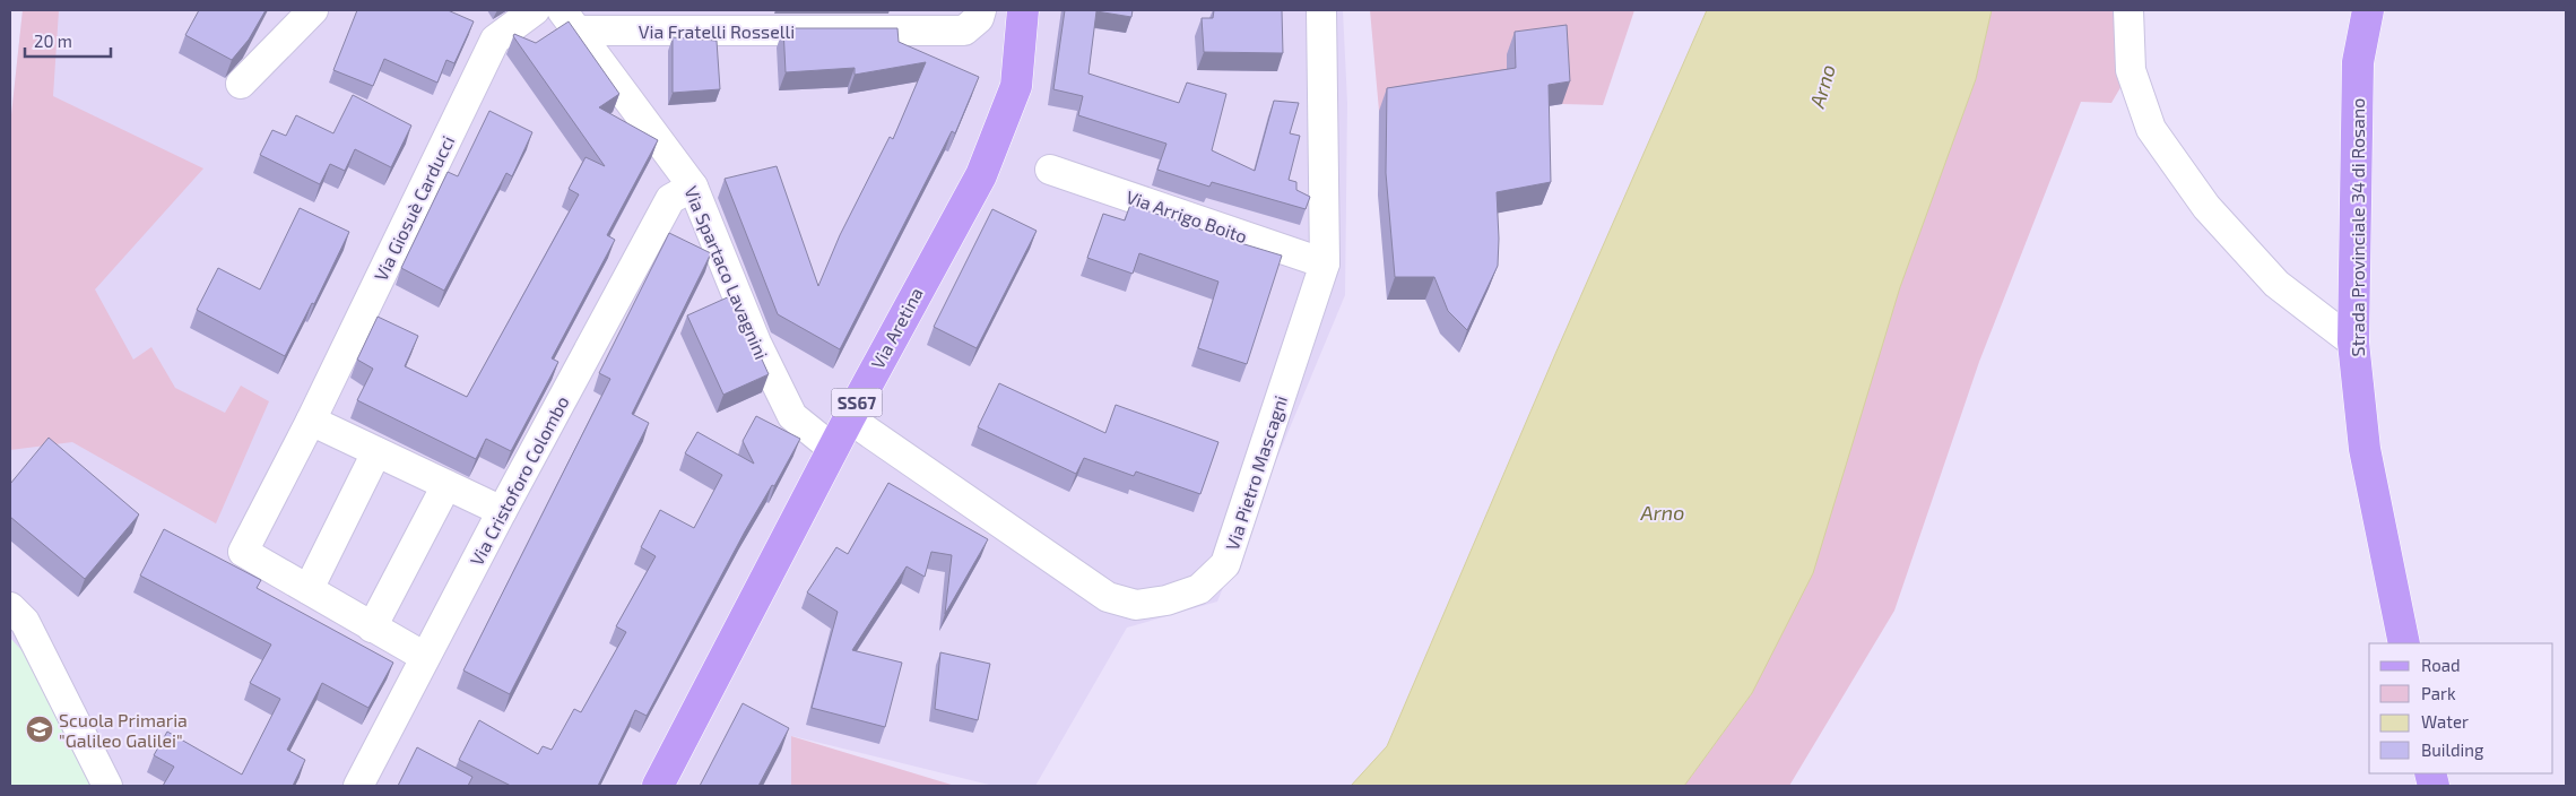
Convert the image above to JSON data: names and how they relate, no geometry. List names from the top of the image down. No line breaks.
{"streets":{"main road":["Strada Provinciale 34 di Rosano","Via Aretina","SS67"],"street":["Via Fratelli Rosselli","Via Giosuè Carducci","Via Arrigo Boito","Via Spartaco Lavagnini","Via Pietro Mascagni","Via Cristoforo Colombo"]},"crossings":[["Via Fratelli Rosselli","Via Spartaco Lavagnini"],["Via Arrigo Boito","Via Pietro Mascagni"],["Via Spartaco Lavagnini","Via Aretina"],["Via Spartaco Lavagnini","Via Cristoforo Colombo"],["Via Aretina","Via Pietro Mascagni"]],"water":["Arno"],"places":{"school or university":["Scuola Primaria \"Galileo Galilei\""]},"legend":["Road","Park","Water","Building"],"scale_bar":"20 m"}
